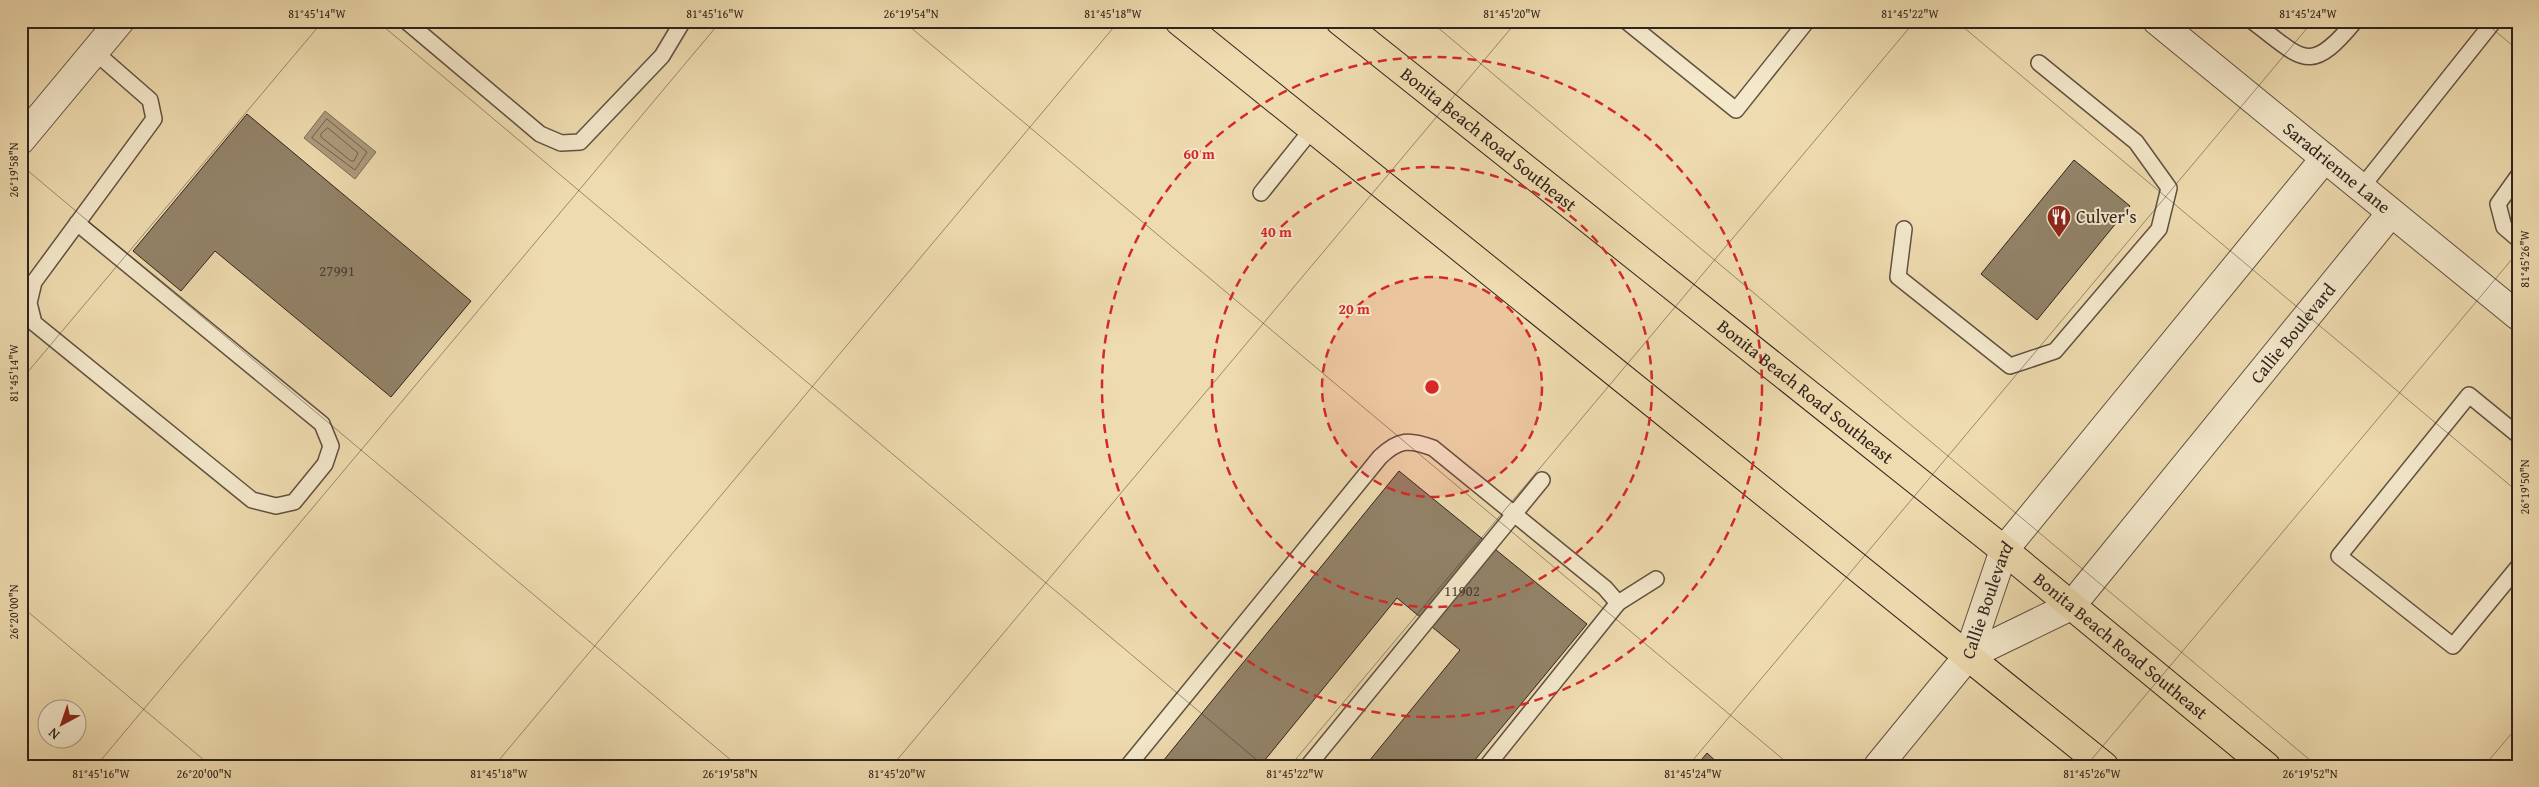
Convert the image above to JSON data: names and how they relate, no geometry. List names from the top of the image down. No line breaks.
{"streets":{"main road":["Bonita Beach Road Southeast"],"street":["Saradrienne Lane","Callie Boulevard"]},"crossings":[["Bonita Beach Road Southeast","Callie Boulevard"],["Saradrienne Lane","Callie Boulevard"]],"places":{"restaurant":["Culver's"]},"house_numbers":["27991","11902"],"north":"bottom left","coordinates":["81°45'14\"W","81°45'16\"W","26°19'54\"N","81°45'18\"W","81°45'20\"W","81°45'22\"W","81°45'24\"W","26°19'58\"N","81°45'26\"W","26°19'50\"N","26°20'00\"N","26°19'52\"N"],"rings":["60 m","40 m","20 m"]}
